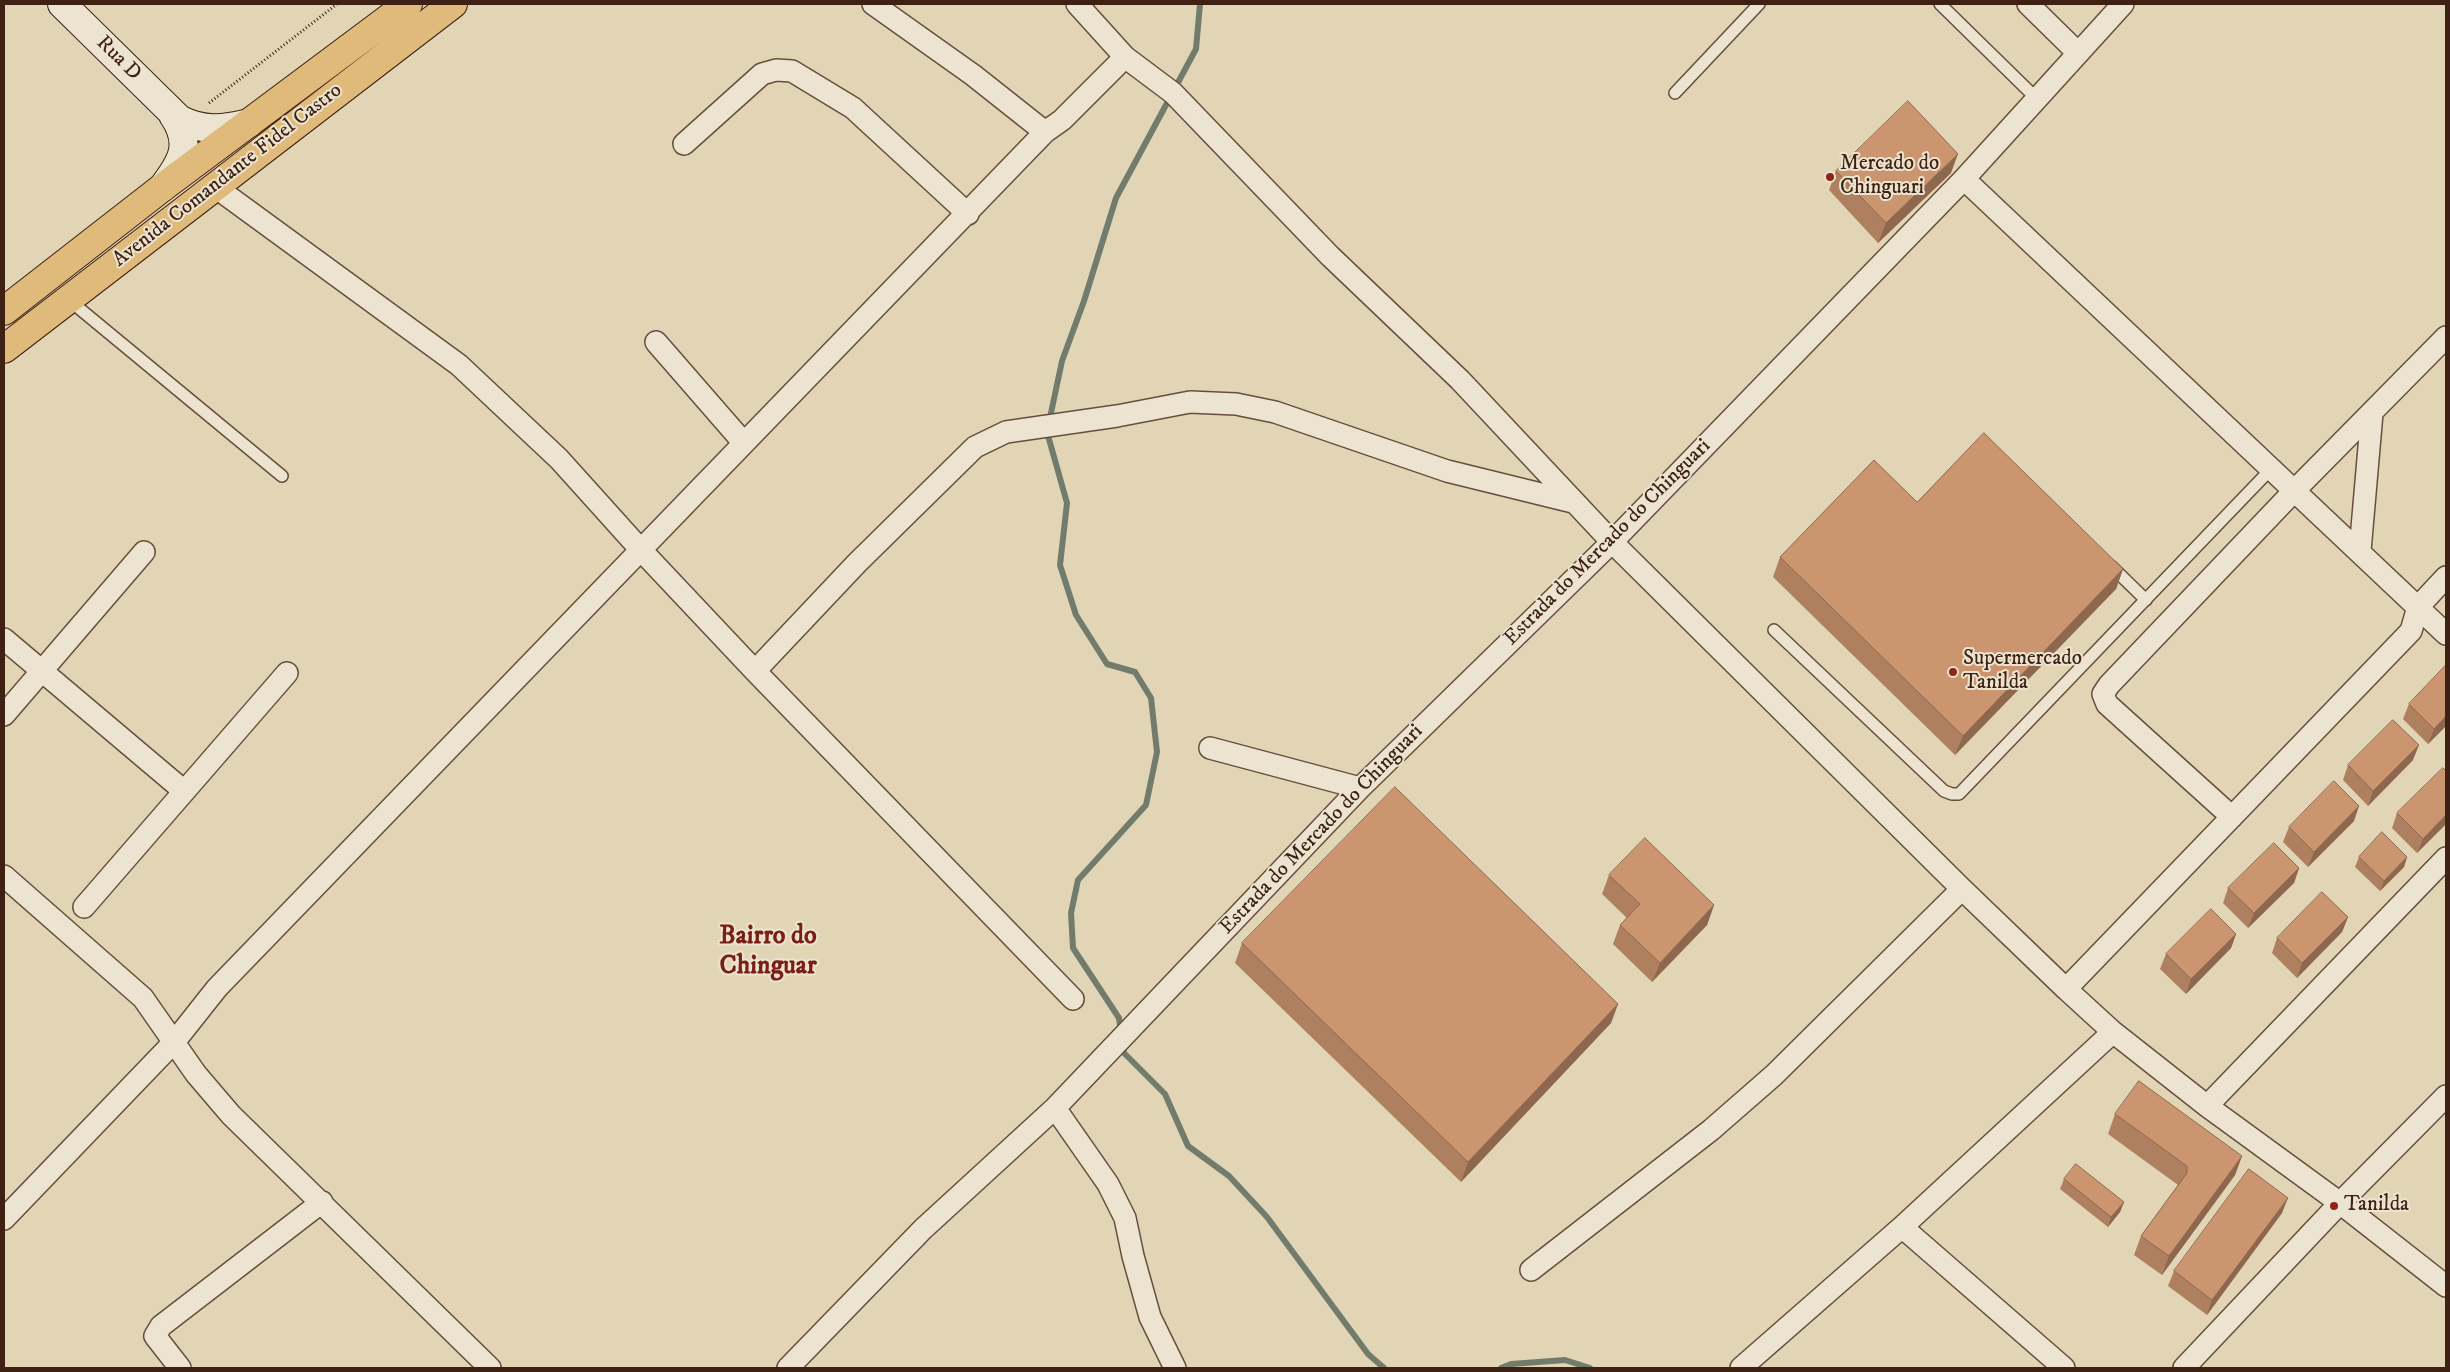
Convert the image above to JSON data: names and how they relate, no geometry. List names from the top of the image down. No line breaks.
{"streets":{"highway":["Avenida Comandante Fidel Castro"],"street":["Rua D","Estrada do Mercado do Chinguari"]},"crossings":[["Rua D","Avenida Comandante Fidel Castro"]],"districts":["Bairro do Chinguar"],"places":["Mercado do Chinguari","Supermercado Tanilda","Tanilda"]}
